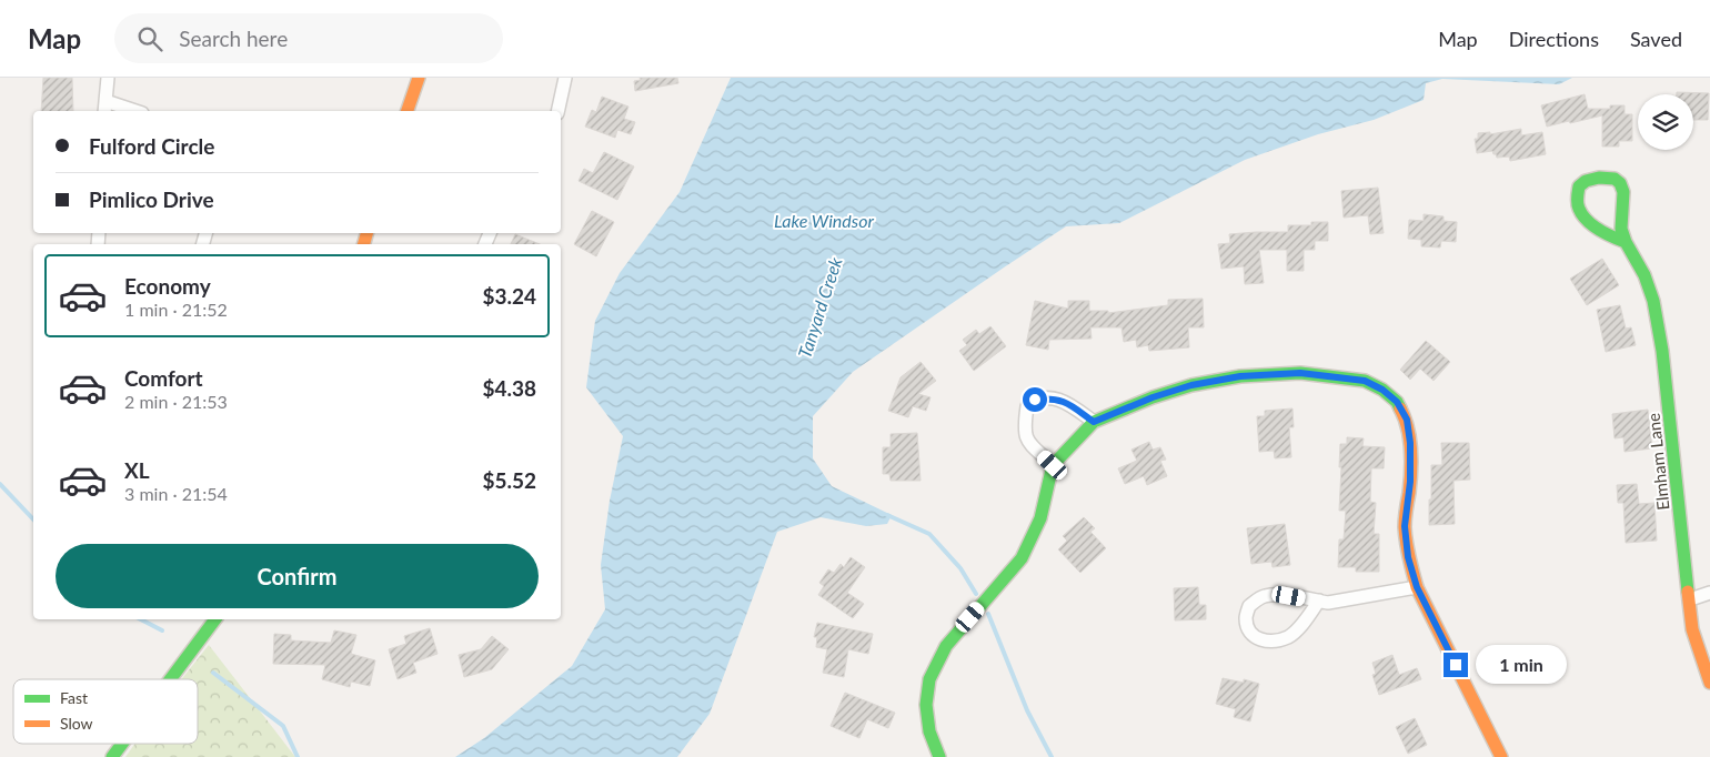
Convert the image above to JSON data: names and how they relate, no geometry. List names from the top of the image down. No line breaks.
{"streets":{"street":["Elmham Lane"]},"water":["Lake Windsor","Tanyard Creek"],"legend":["Fast","Slow"],"page":{"header":"Map","search":"Search here","nav":["Map","Directions","Saved"],"banner":["Fulford Circle","Pimlico Drive"],"list":[{"name":"Economy","note":"1 min · 21:52","value":"$3.24"},{"name":"Comfort","note":"2 min · 21:53","value":"$4.38"},{"name":"XL","note":"3 min · 21:54","value":"$5.52"}],"buttons":"Confirm","bubble":"1 min"}}
